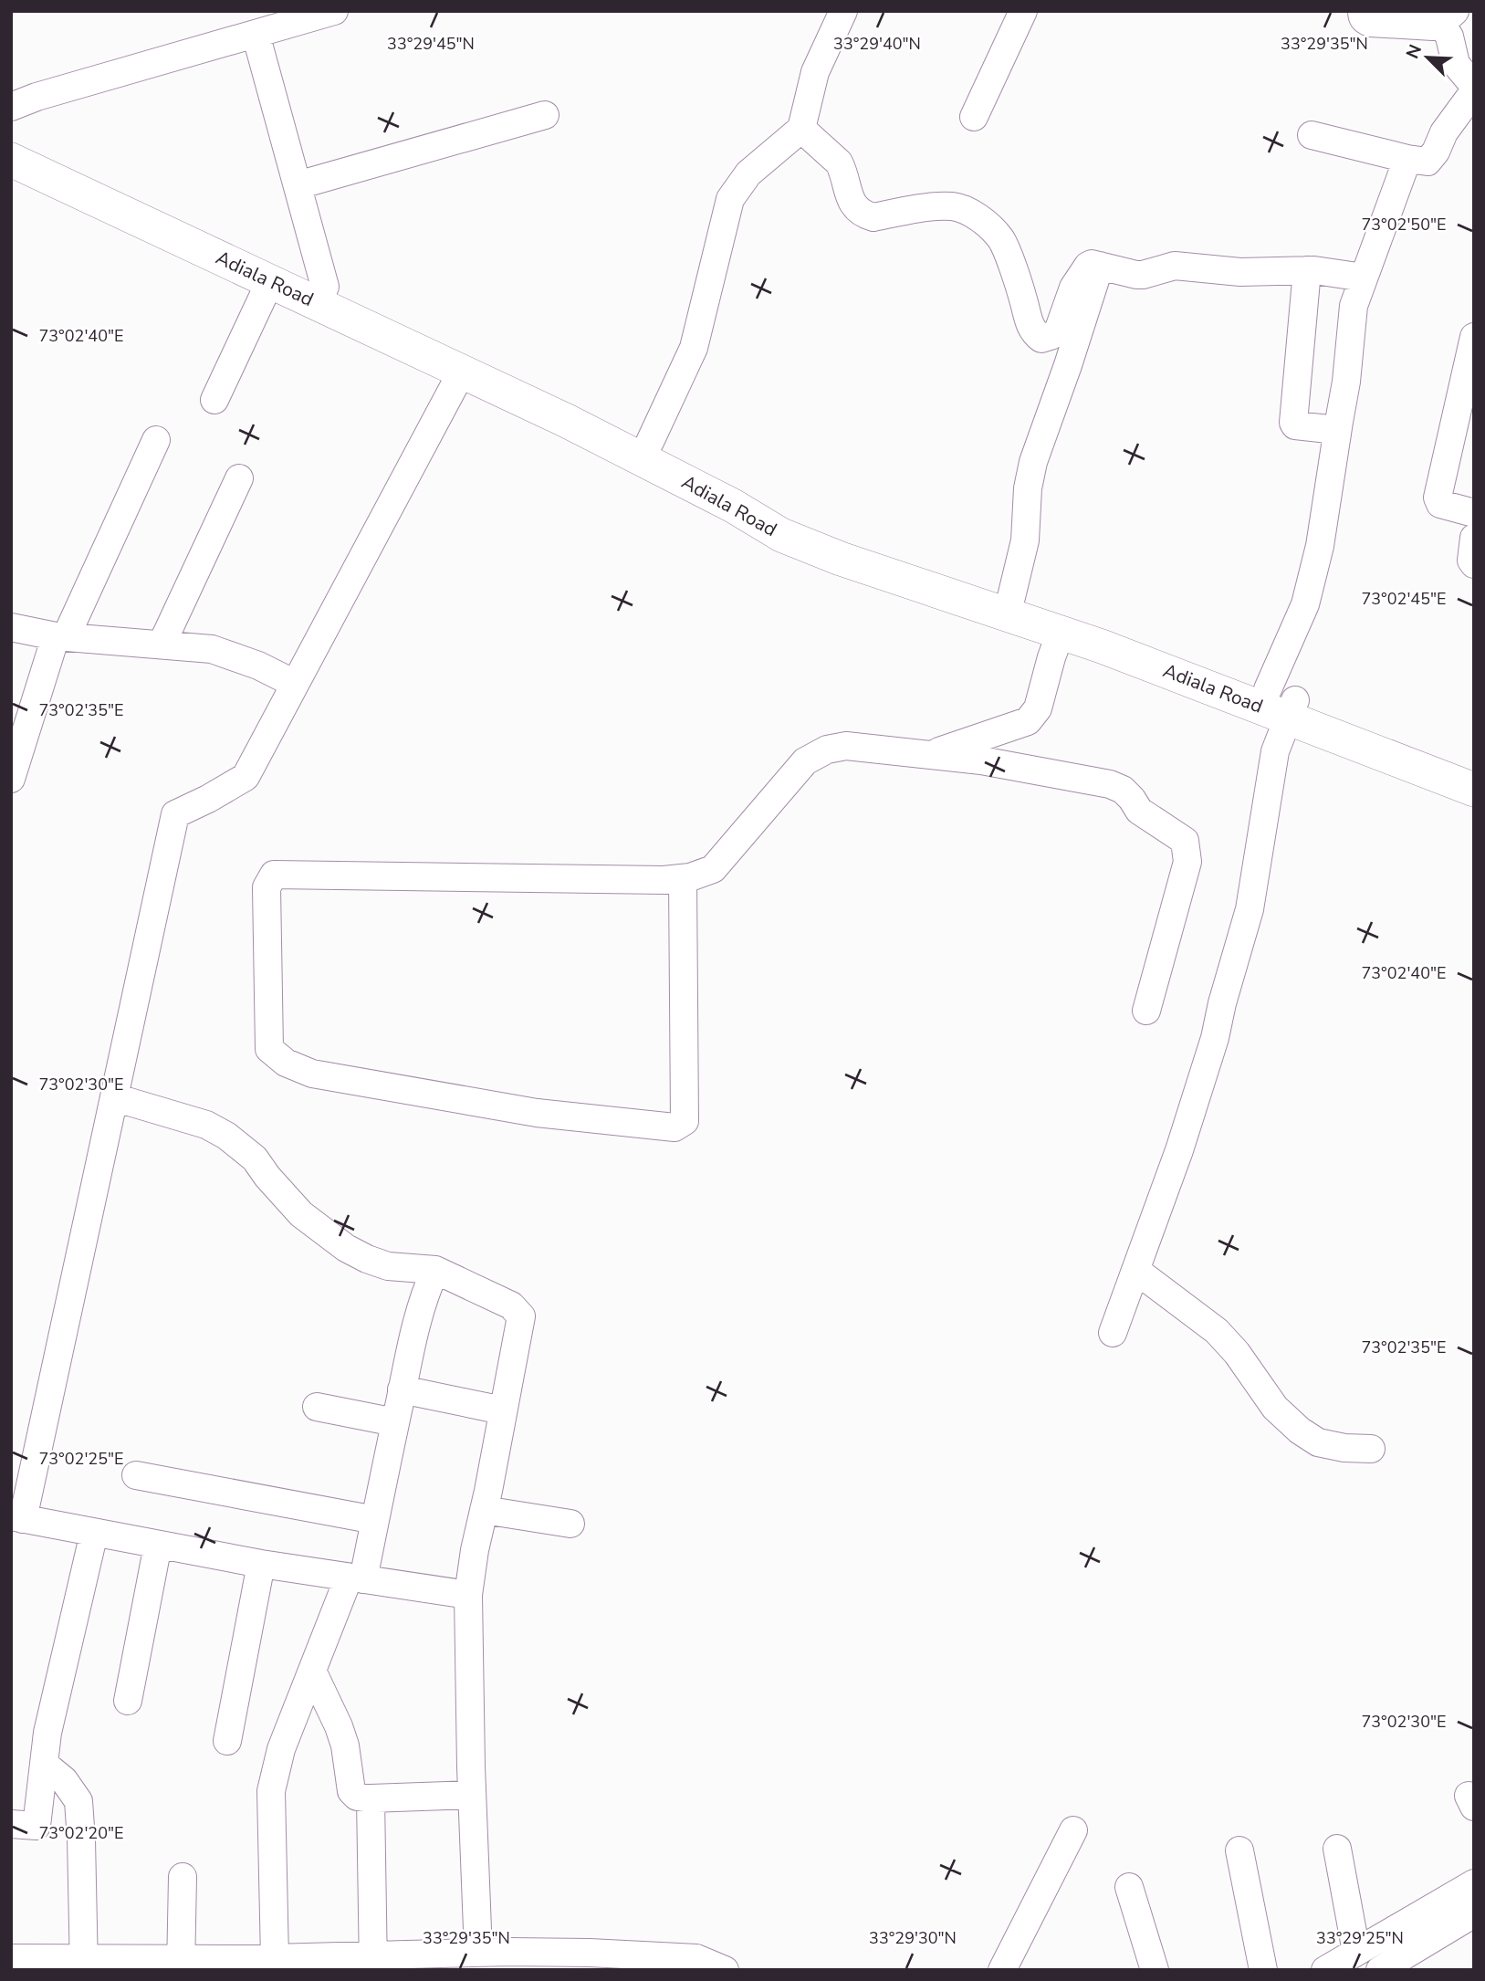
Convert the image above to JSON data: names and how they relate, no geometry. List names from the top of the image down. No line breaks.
{"streets":{"main road":["Adiala Road"]},"north":"top left","coordinates":["33°29'45\"N","33°29'40\"N","33°29'35\"N","73°02'50\"E","73°02'40\"E","73°02'45\"E","73°02'35\"E","73°02'30\"E","73°02'25\"E","73°02'20\"E","33°29'30\"N","33°29'25\"N"]}
